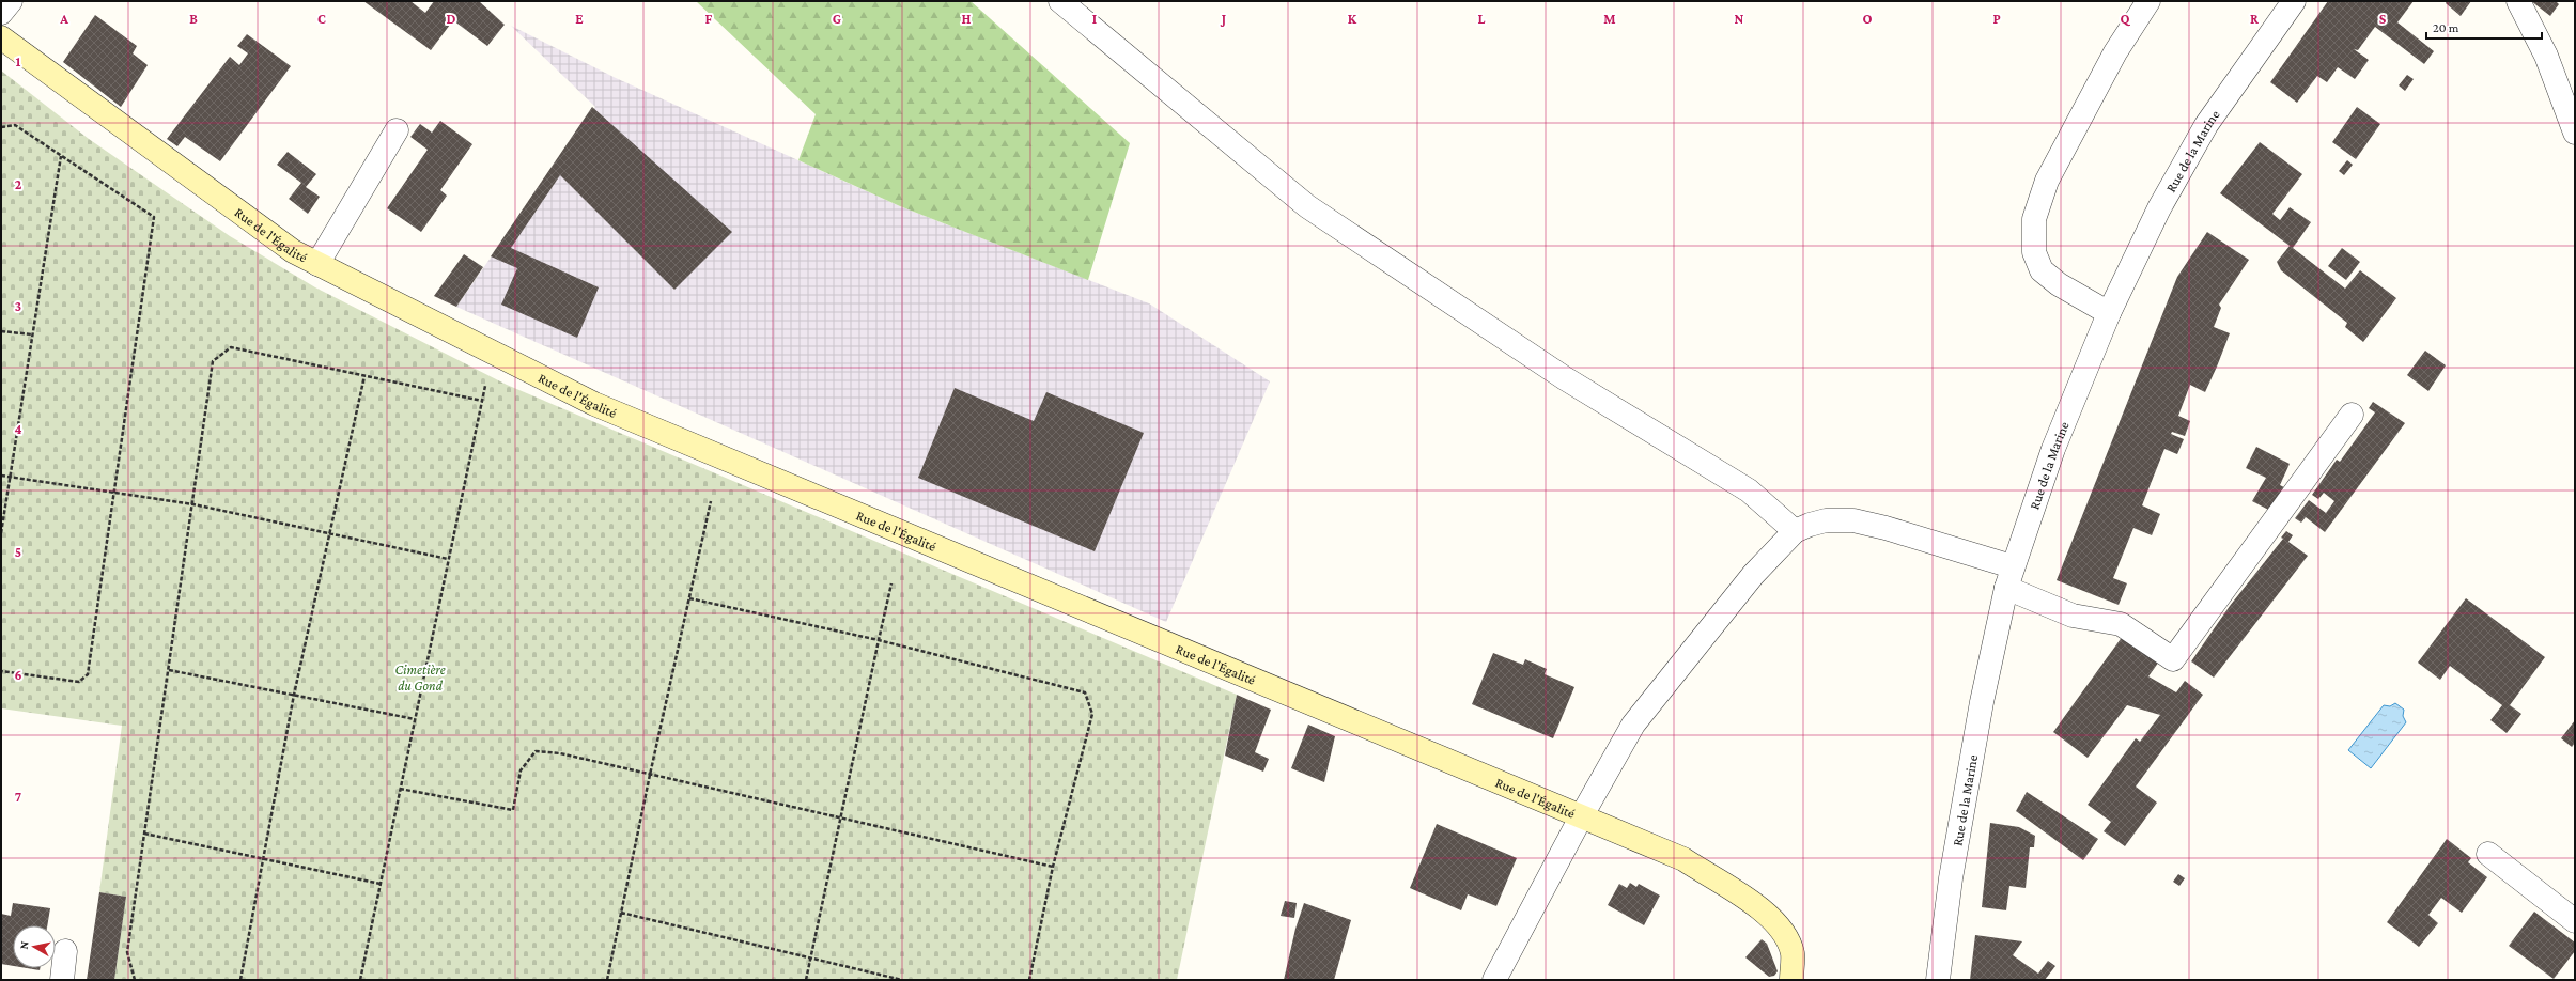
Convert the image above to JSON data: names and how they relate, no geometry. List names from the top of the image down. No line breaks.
{"streets":{"street":["Rue de la Marine","Rue de l'Égalité"]},"parks":["Cimetière du Gond"],"scale_bar":"20 m","north":"left","grid":{"columns":["A","B","C","D","E","F","G","H","I","J","K","L","M","N","O","P","Q","R","S"],"rows":["1","2","3","4","5","6","7"]}}
